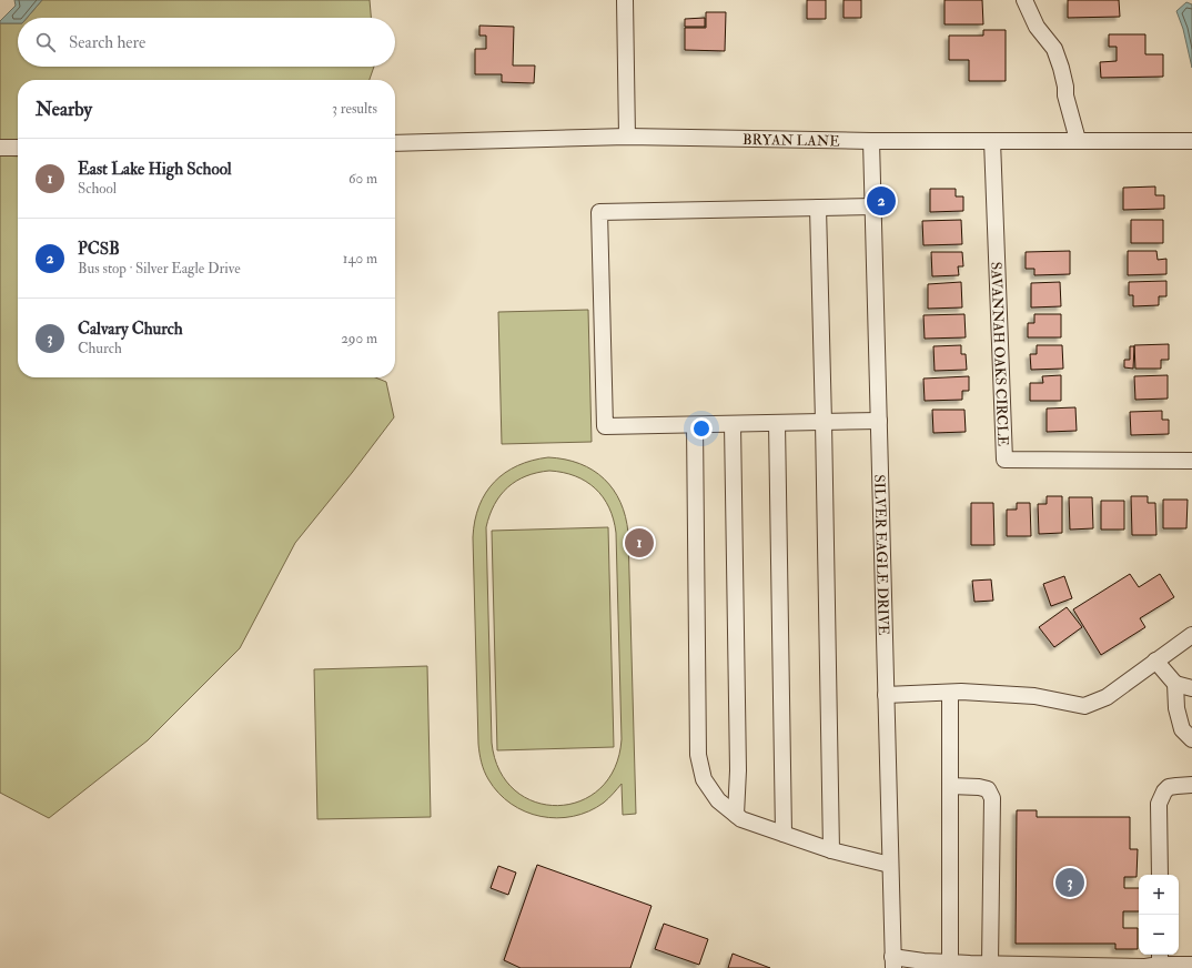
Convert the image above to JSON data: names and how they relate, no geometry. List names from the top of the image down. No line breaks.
{"streets":{"street":["BRYAN LANE","SAVANNAH OAKS CIRCLE","SILVER EAGLE DRIVE"]},"crossings":[["BRYAN LANE","SAVANNAH OAKS CIRCLE"],["BRYAN LANE","SILVER EAGLE DRIVE"]],"page":{"search":"Search here","heading":["Nearby","3 results"],"list":[{"mark":"1","name":"East Lake High School","note":"School","value":"60 m"},{"mark":"2","name":"PCSB","note":"Bus stop · Silver Eagle Drive","value":"140 m"},{"mark":"3","name":"Calvary Church","note":"Church","value":"290 m"}],"pins":["2","1","3"],"map_buttons":["+","−"]}}
